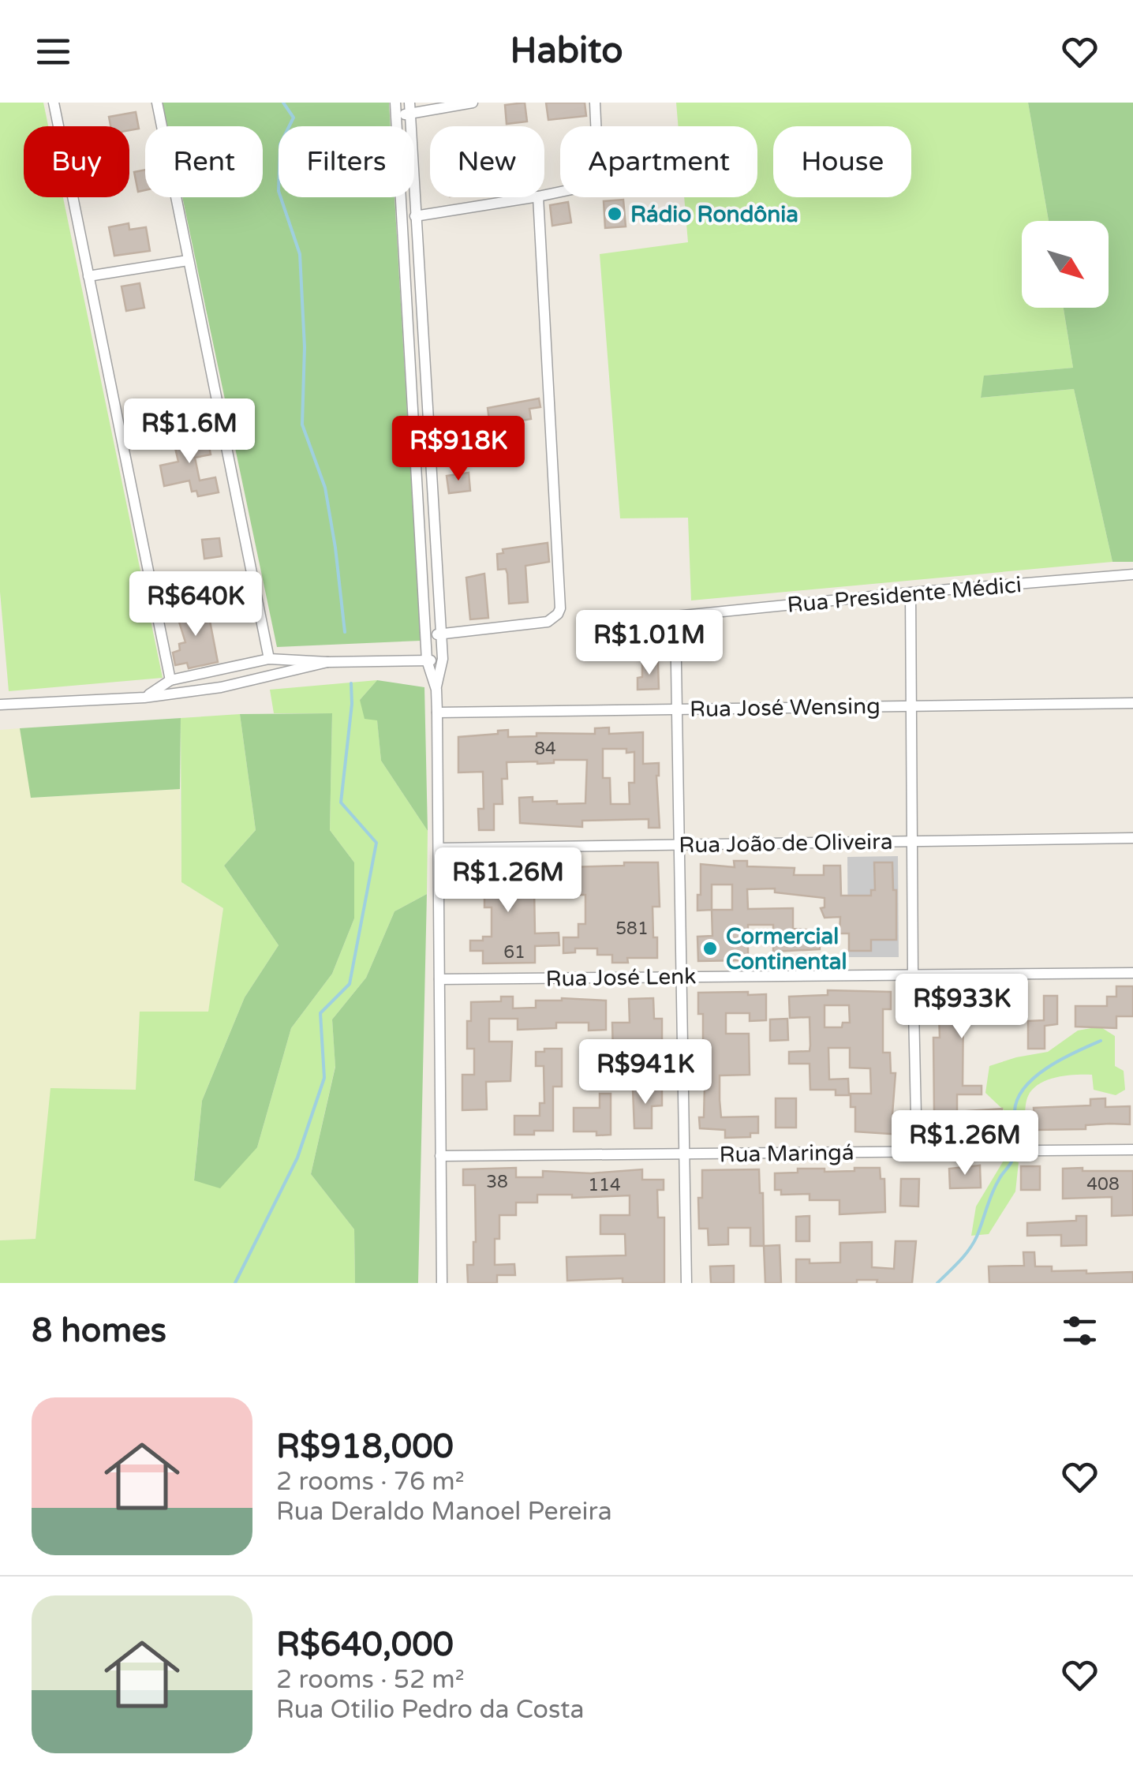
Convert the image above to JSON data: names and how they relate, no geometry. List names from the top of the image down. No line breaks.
{"streets":{"street":["Rua Presidente Médici","Rua José Wensing","Rua João de Oliveira","Rua José Lenk","Rua Maringá"]},"crossings":[["Rua Presidente Médici","Rua José Wensing"]],"places":["Rádio Rondônia","Cormercial Continental"],"house_numbers":["84","581","61","38","408","114"],"north":"bottom right","page":{"header":"Habito","chip":["Buy","Rent","Filters","New","Apartment","House"],"price":["R$1.6M","R$918K","R$640K","R$1.01M","R$1.26M","R$933K","R$941K","R$1.26M"],"heading":"8 homes","list":[{"name":"R$918,000","note":"2 rooms · 76 m² · Rua Deraldo Manoel Pereira"},{"name":"R$640,000","note":"2 rooms · 52 m² · Rua Otilio Pedro da Costa"}]}}
